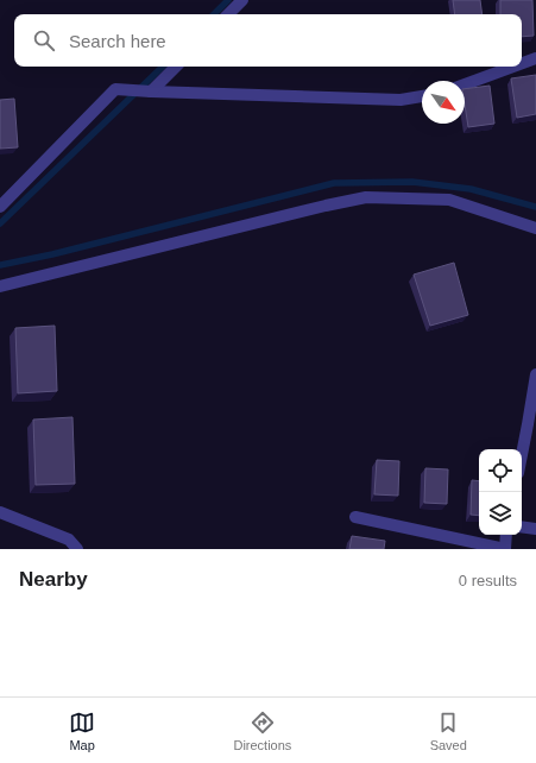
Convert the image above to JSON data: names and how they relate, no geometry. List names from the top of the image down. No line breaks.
{"north":"bottom right","page":{"search":"Search here","heading":["Nearby","0 results"],"nav":["Map","Directions","Saved"]}}
